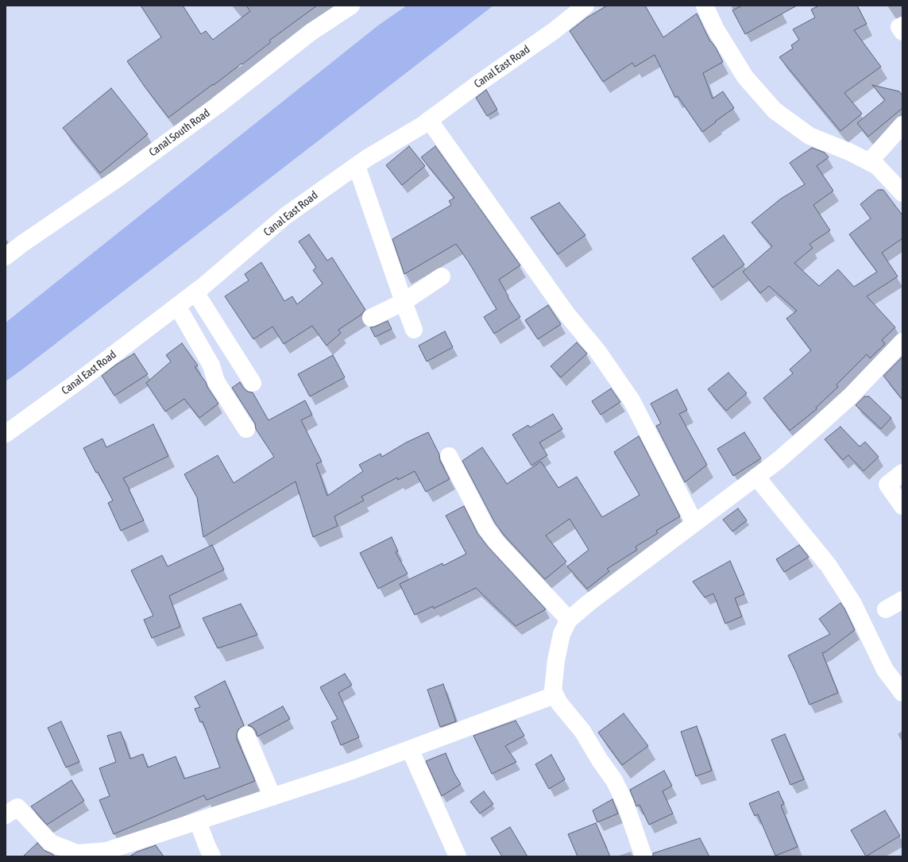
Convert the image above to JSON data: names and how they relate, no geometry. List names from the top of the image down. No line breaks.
{"streets":{"street":["Canal East Road","Canal South Road"]}}
